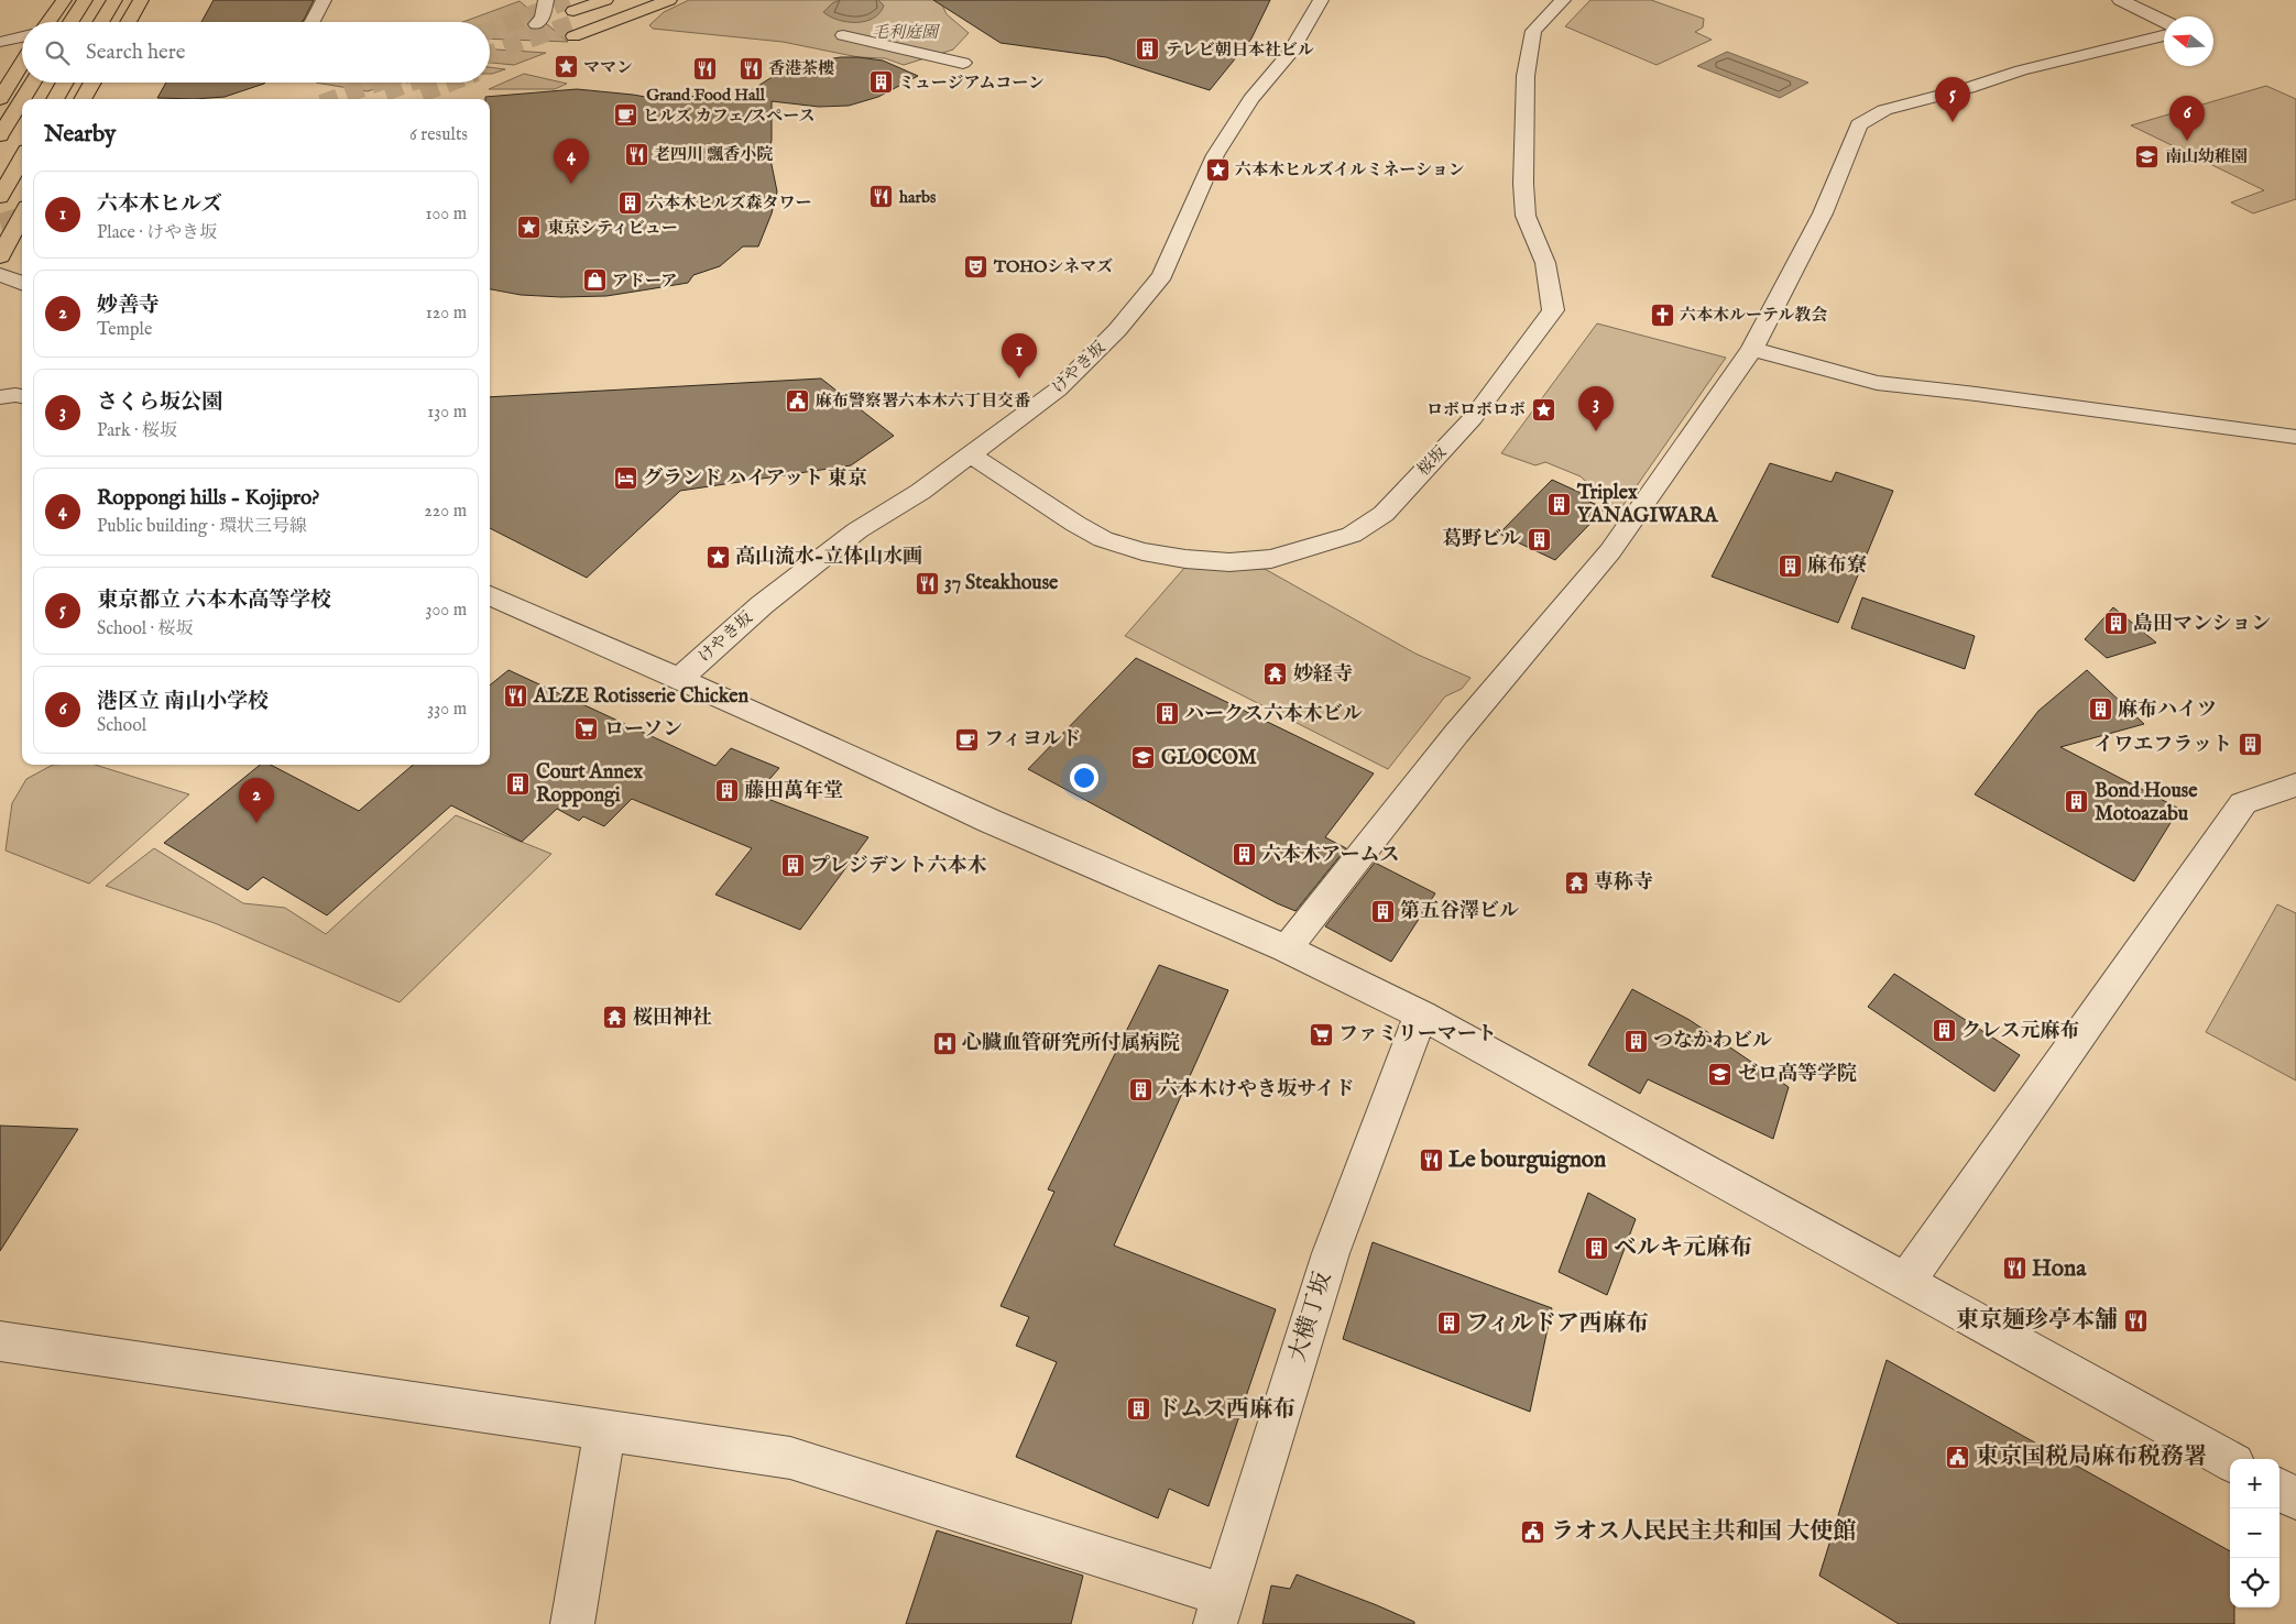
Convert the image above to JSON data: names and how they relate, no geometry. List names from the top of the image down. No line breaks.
{"streets":{"street":["けやき坂","桜坂","大横丁坂"]},"crossings":[["けやき坂","桜坂"]],"parks":["毛利庭園"],"places":{"building":["テレビ朝日本社ビル","ミュージアムコーン","六本木ヒルズ森タワー","Triplex YANAGIWARA","葛野ビル","麻布寮","島田マンション","麻布ハイツ","ハークス六本木ビル","イワエフラット","Court Annex Roppongi","藤田萬年堂","Bond House Motoazabu","六本木アームス","プレジデント六本木","第五谷澤ビル","クレス元麻布","つなかわビル","六本木けやき坂サイド","ベルキ元麻布","フィルドア西麻布","ドムス西麻布"],"place":["ママン","六本木ヒルズイルミネーション","東京シティビュー","ロボロボロボ","高山流水-立体山水画"],"restaurant":["香港茶樓","Grand Food Hall","老四川 飄香小院","harbs","37 Steakhouse","ALZE Rotisserie Chicken","Le bourguignon","Hona","東京麺珍亭本舗"],"cafe":["ヒルズ カフェ/スペース","フィヨルド"],"school or university":["南山幼稚園","GLOCOM","ゼロ高等学院"],"theatre":["TOHOシネマズ"],"shop":["アドーア"],"church":["六本木ルーテル教会"],"public building":["麻布警察署六本木六丁目交番","東京国税局麻布税務署","ラオス人民民主共和国 大使館"],"hotel":["グランド ハイアット 東京"],"temple":["妙経寺","専称寺","桜田神社"],"supermarket":["ローソン","ファミリーマート"],"hospital":["心臓血管研究所付属病院"]},"north":"left","page":{"search":"Search here","pins":["5","6","4","1","3","2"],"heading":["Nearby","6 results"],"list":[{"mark":"1","name":"六本木ヒルズ","note":"Place · けやき坂","value":"100 m"},{"mark":"2","name":"妙善寺","note":"Temple","value":"120 m"},{"mark":"3","name":"さくら坂公園","note":"Park · 桜坂","value":"130 m"},{"mark":"4","name":"Roppongi hills - Kojipro?","note":"Public building · 環状三号線","value":"220 m"},{"mark":"5","name":"東京都立 六本木高等学校","note":"School · 桜坂","value":"300 m"},{"mark":"6","name":"港区立 南山小学校","note":"School","value":"330 m"}],"map_buttons":["+","−"]}}
